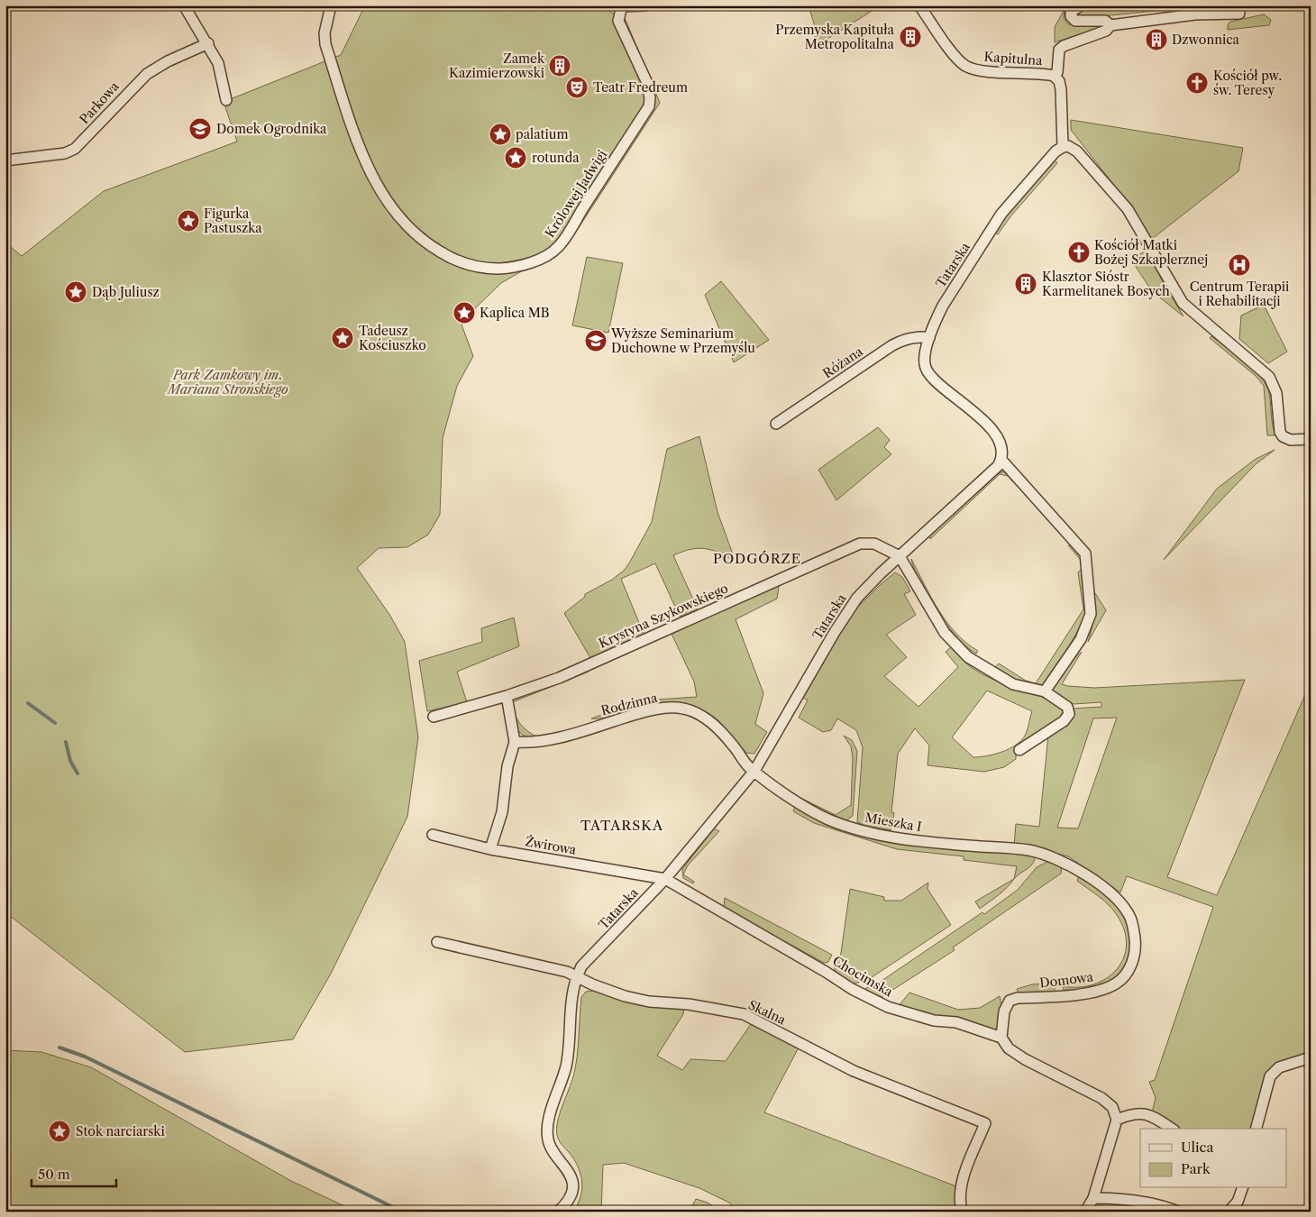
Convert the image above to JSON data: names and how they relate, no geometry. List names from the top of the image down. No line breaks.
{"streets":{"street":["Kapitulna","Parkowa","Królowej Jadwigi","Tatarska","Różana","Krystyna Szykowskiego","Rodzinna","Mieszka I","Żwirowa","Chocimska","Domowa","Skalna"]},"crossings":[["Tatarska","Różana"],["Tatarska","Krystyna Szykowskiego"],["Tatarska","Rodzinna"],["Tatarska","Mieszka I"],["Tatarska","Żwirowa"],["Tatarska","Chocimska"],["Tatarska","Skalna"],["Rodzinna","Mieszka I"],["Mieszka I","Domowa"],["Żwirowa","Chocimska"],["Chocimska","Domowa"]],"districts":["PODGÓRZE","TATARSKA"],"parks":["Park Zamkowy im. Mariana Strońskiego"],"places":{"building":["Przemyska Kapituła Metropolitalna","Dzwonnica","Zamek Kazimierzowski","Klasztor Sióstr Karmelitanek Bosych"],"church":["Kościół pw. św. Teresy","Kościół Matki Bożej Szkaplerznej"],"theatre":["Teatr Fredreum"],"school or university":["Domek Ogrodnika","Wyższe Seminarium Duchowne w Przemyślu"],"place":["palatium","rotunda","Figurka Pastuszka","Dąb Juliusz","Kaplica MB","Tadeusz Kościuszko","Stok narciarski"],"hospital":["Centrum Terapii i Rehabilitacji"]},"legend":["Ulica","Park"],"scale_bar":"50 m"}
